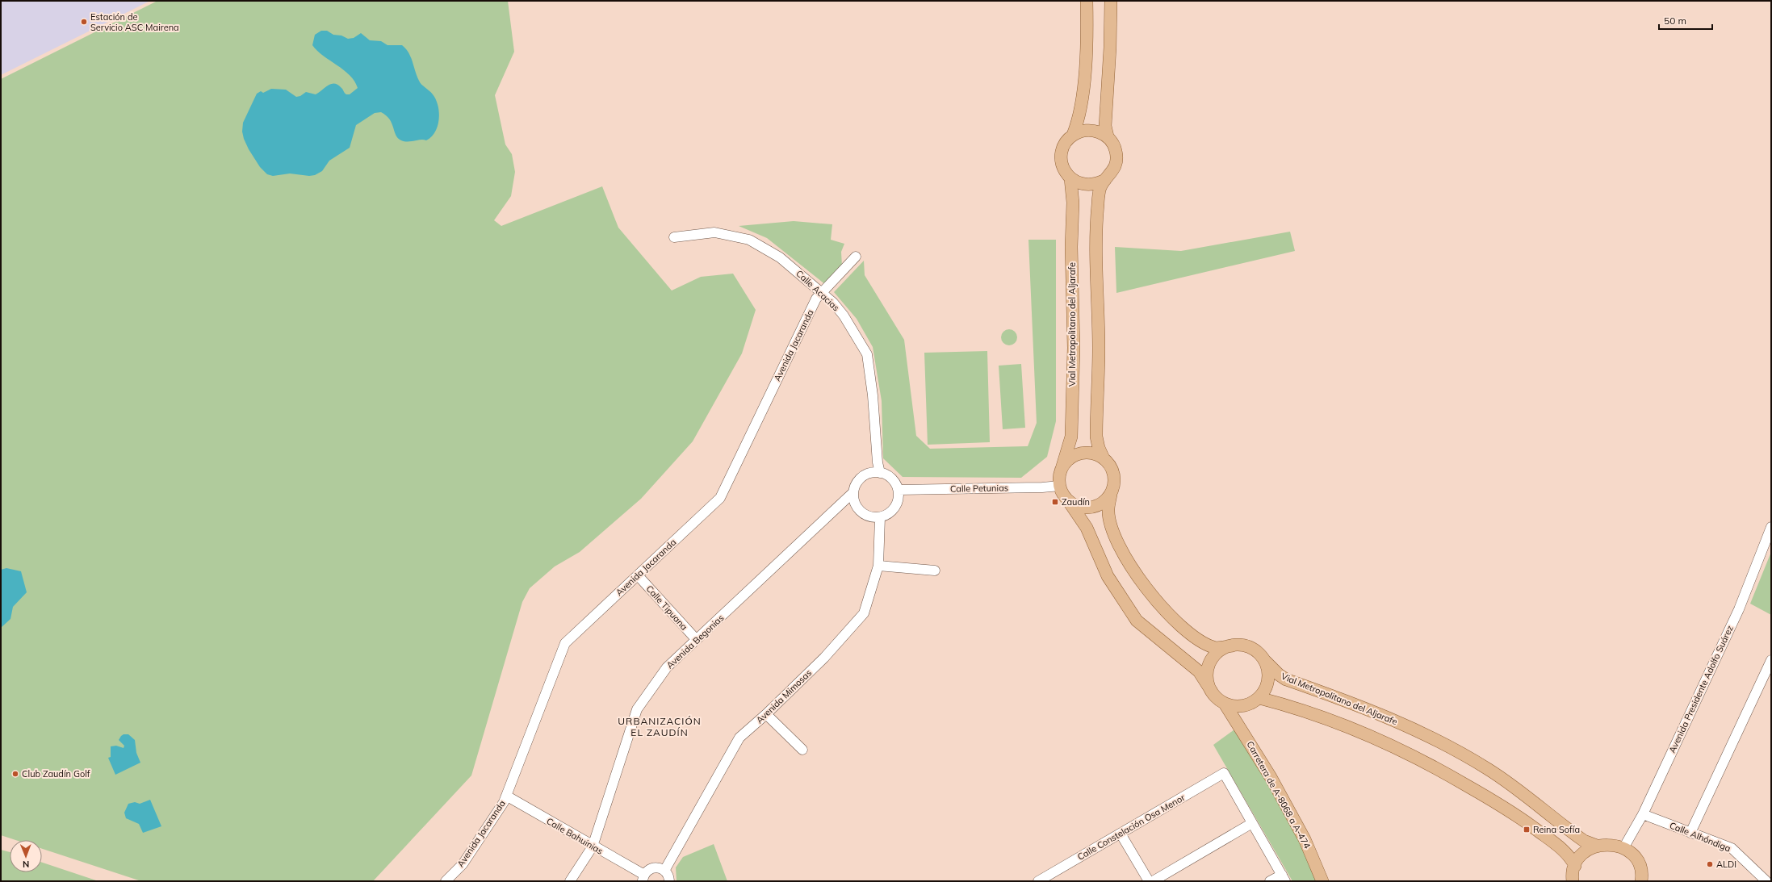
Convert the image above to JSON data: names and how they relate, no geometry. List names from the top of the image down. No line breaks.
{"streets":{"main road":["Vial Metropolitano del Aljarafe","Carretera de A-8068 a A-474"],"street":["Calle Acacias","Avenida Jacaranda","Calle Petunias","Calle Tipuana","Avenida Begonias","Avenida Presidente Adolfo Suárez","Avenida Mimosas","Calle Constelación Osa Menor","Calle Bahuinias","Calle Alhóndiga"]},"crossings":[["Calle Acacias","Avenida Jacaranda"],["Calle Acacias","Calle Petunias"],["Calle Acacias","Avenida Begonias"],["Calle Acacias","Avenida Mimosas"],["Vial Metropolitano del Aljarafe","Calle Petunias"],["Vial Metropolitano del Aljarafe","Avenida Presidente Adolfo Suárez"],["Vial Metropolitano del Aljarafe","Carretera de A-8068 a A-474"],["Avenida Jacaranda","Calle Tipuana"],["Avenida Jacaranda","Calle Bahuinias"],["Calle Petunias","Avenida Begonias"],["Calle Petunias","Avenida Mimosas"],["Calle Tipuana","Avenida Begonias"],["Avenida Begonias","Avenida Mimosas"],["Avenida Begonias","Calle Bahuinias"],["Avenida Presidente Adolfo Suárez","Calle Alhóndiga"]],"districts":["URBANIZACIÓN EL ZAUDÍN"],"places":{"other":["Estación de Servicio ASC Mairena","Club Zaudín Golf","ALDI"],"transit":["Zaudín","Reina Sofía"]},"scale_bar":"50 m","north":"bottom"}
